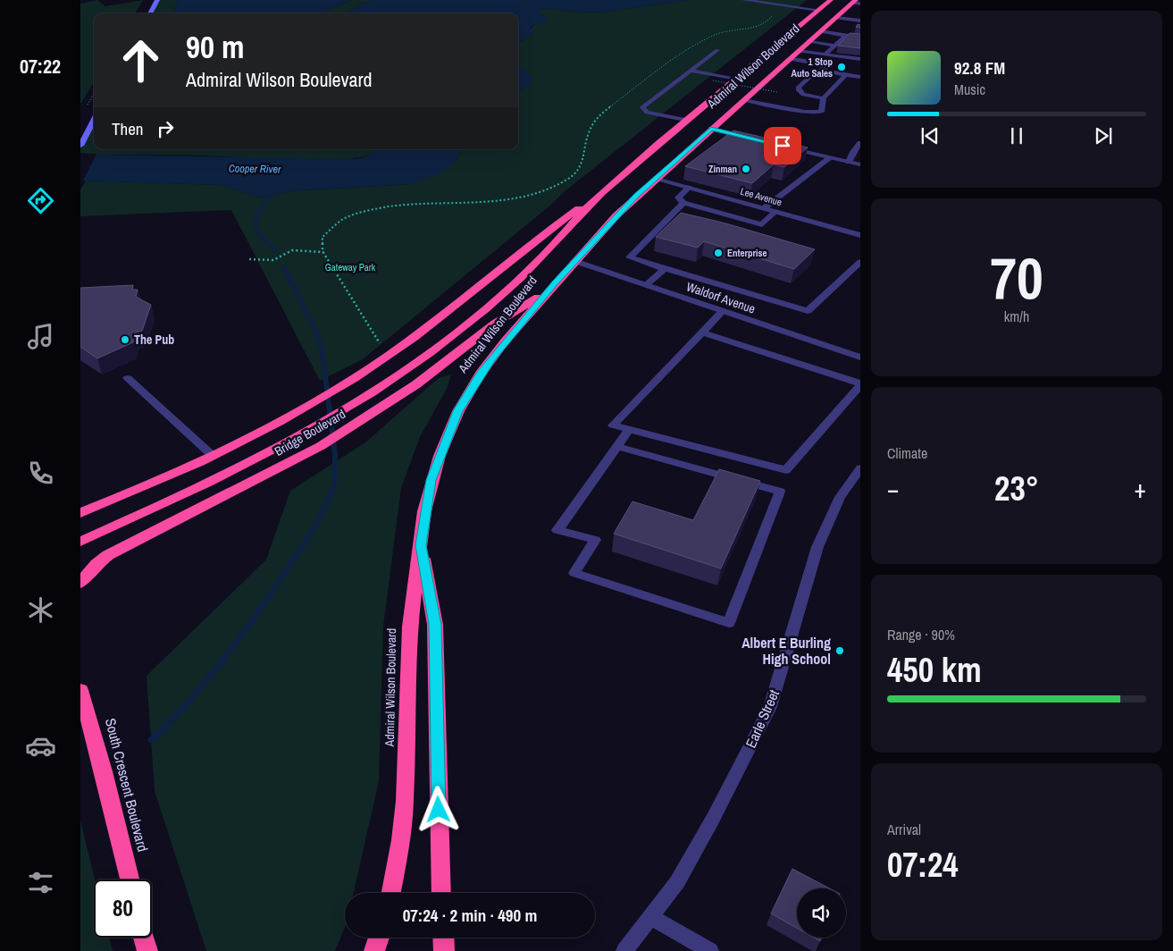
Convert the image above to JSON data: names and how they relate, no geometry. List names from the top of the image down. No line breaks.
{"streets":{"highway":["Admiral Wilson Boulevard","Bridge Boulevard","South Crescent Boulevard"],"street":["Lee Avenue","Waldorf Avenue","Earle Street"]},"crossings":[["Admiral Wilson Boulevard","Lee Avenue"],["Admiral Wilson Boulevard","Waldorf Avenue"],["Admiral Wilson Boulevard","Bridge Boulevard"]],"water":["Cooper River"],"parks":["Gateway Park"],"places":["1 Stop Auto Sales","Zinman","Enterprise","The Pub","Albert E Burling High School"],"page":{"tabs":"07:22","turn":["90 m","Admiral Wilson Boulevard"],"song":["92.8 FM","Music"],"then":"Then","tile":[["70","km/h"],"Climate",["Range · 90%","450 km"],["Arrival","07:24"]],"heat":["−","23°","+"],"limit":"80","trip":"07:24 · 2 min · 490 m"}}
